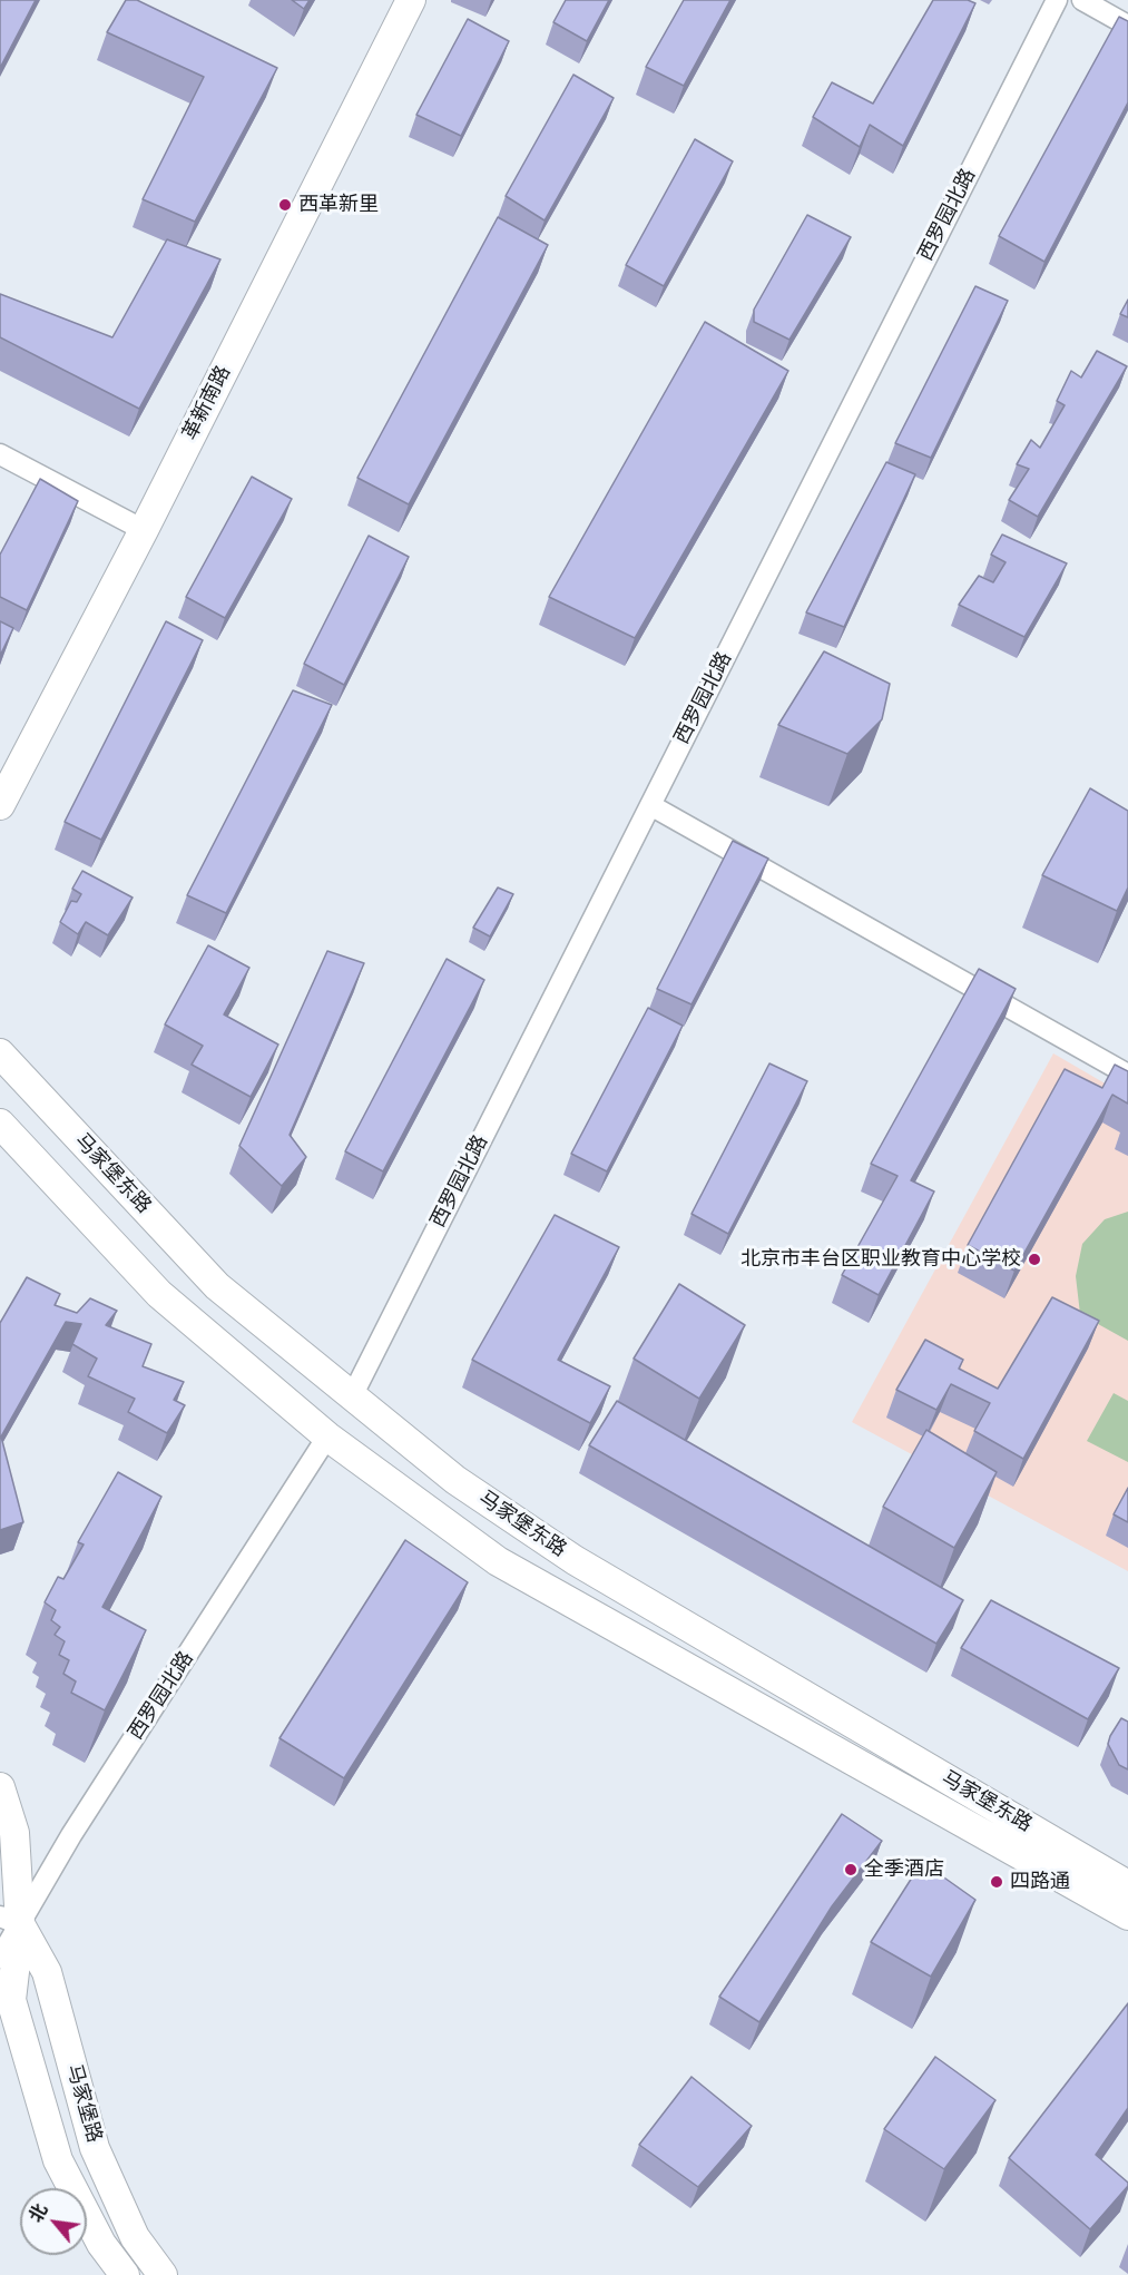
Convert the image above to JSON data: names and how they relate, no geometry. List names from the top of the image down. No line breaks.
{"streets":{"main road":["革新南路","马家堡东路","马家堡路"],"street":["西罗园北路"]},"crossings":[["西罗园北路","马家堡东路"],["西罗园北路","马家堡路"]],"places":["西革新里","北京市丰台区职业教育中心学校","全季酒店","四路通"],"north":"top left"}
